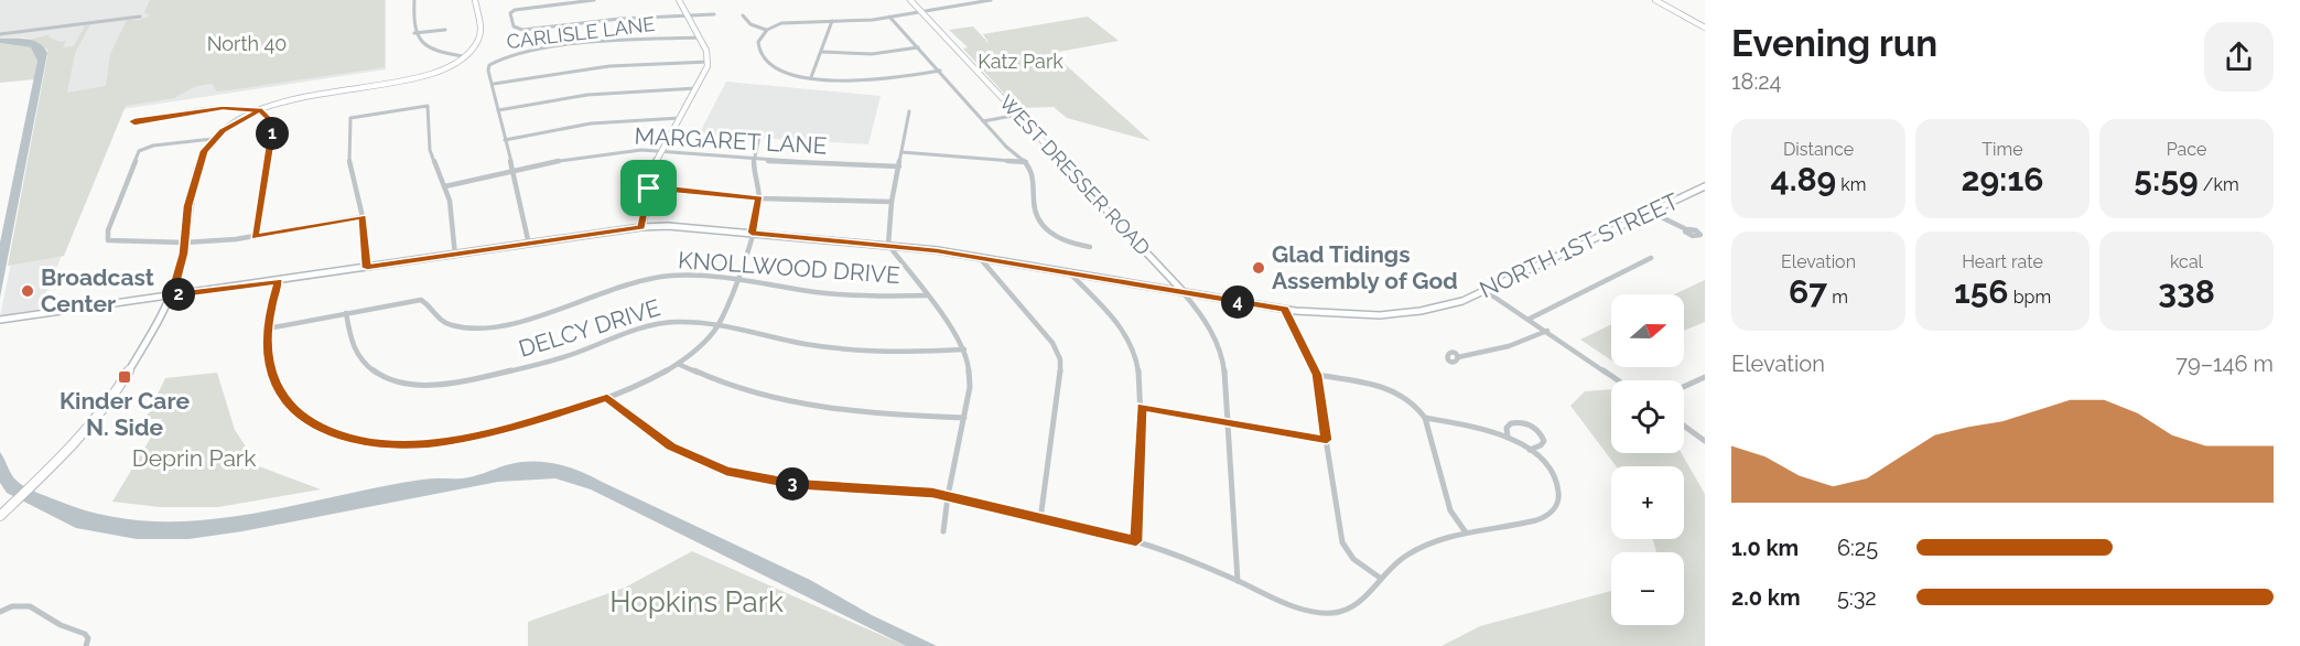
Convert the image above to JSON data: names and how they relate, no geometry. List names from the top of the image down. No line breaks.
{"streets":{"street":["CARLISLE LANE","MARGARET LANE","WEST DRESSER ROAD","NORTH 1ST STREET","KNOLLWOOD DRIVE","DELCY DRIVE"]},"crossings":[["WEST DRESSER ROAD","NORTH 1ST STREET"],["KNOLLWOOD DRIVE","DELCY DRIVE"]],"parks":["North 40","Katz Park","Deprin Park","Hopkins Park"],"places":{"other":["Glad Tidings Assembly of God","Broadcast Center"],"transit":["Kinder Care N. Side"]},"north":"right","page":{"heading":["Evening run","18:24"],"stats":[["Distance","4.89 km"],["Time","29:16"],["Pace","5:59 /km"],["Elevation","67 m"],["Heart rate","156 bpm"],["kcal","338"]],"pins":["1","2","4","3"],"map_buttons":["+","−"],"chart":["Elevation","79–146 m"],"list":[{"name":"1.0 km","note":"6:25"},{"name":"2.0 km","note":"5:32"}]}}
